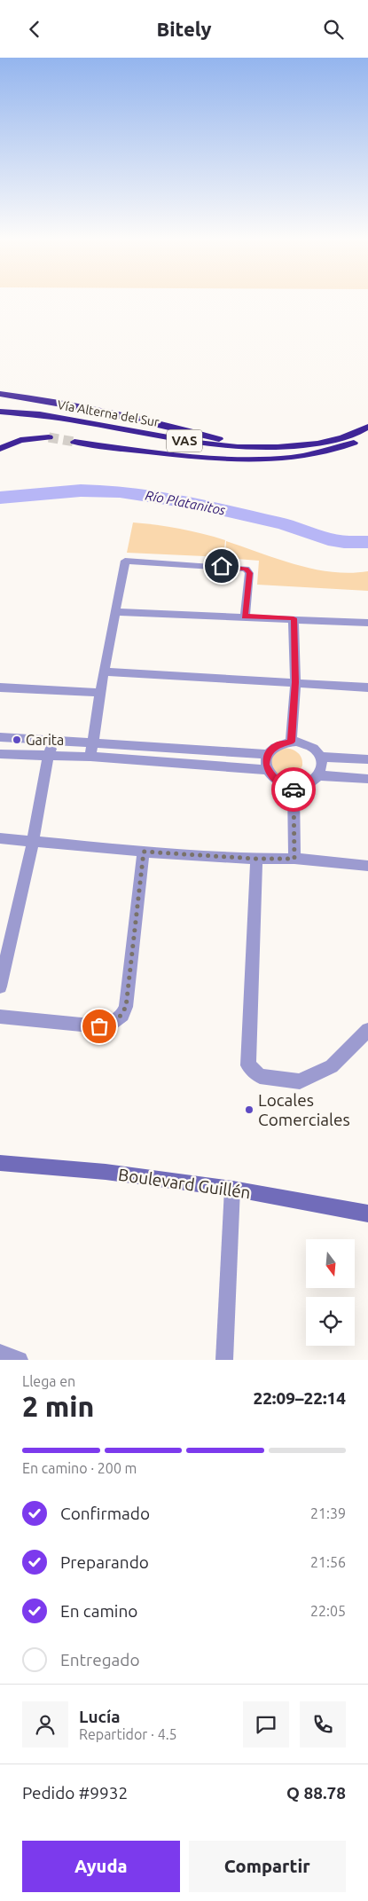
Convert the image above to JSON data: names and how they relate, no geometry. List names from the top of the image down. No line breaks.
{"streets":{"highway":["Vía Alterna del Sur","VAS"],"main road":["Boulevard Guillén"]},"water":["Río Platanitos"],"places":["Garita","Locales Comerciales"],"north":"bottom","page":{"header":"Bitely","heading":["2 min","Llega en","22:09–22:14"],"panel":["Lucía","Repartidor · 4.5","Pedido #9932","Q 88.78"],"bar":"En camino · 200 m","list":[["Confirmado","21:39"],["Preparando","21:56"],["En camino","22:05"],"Entregado"],"buttons":["Ayuda","Compartir"]}}
